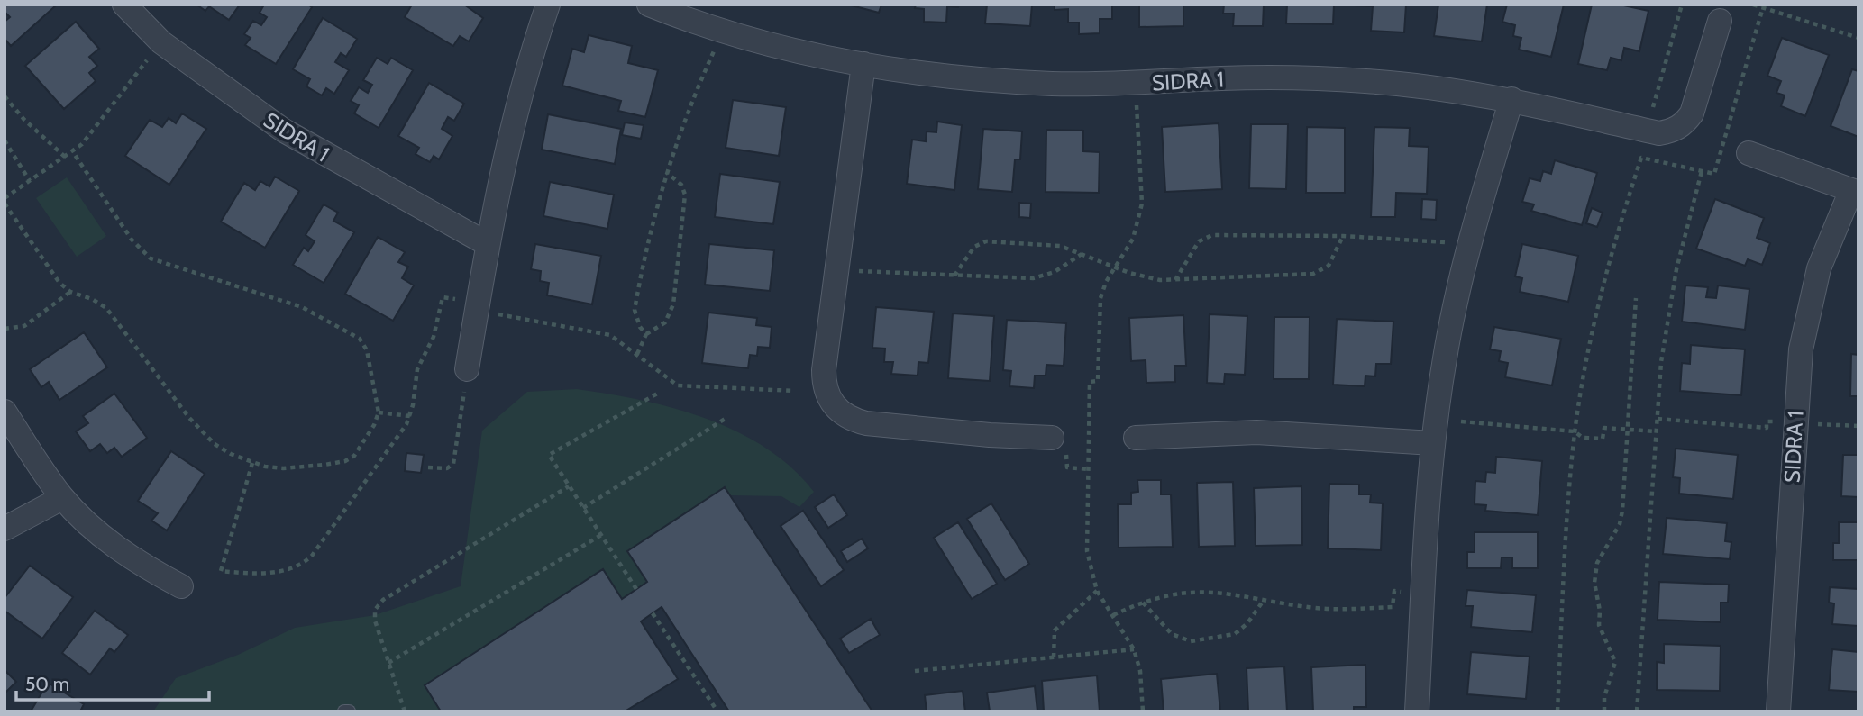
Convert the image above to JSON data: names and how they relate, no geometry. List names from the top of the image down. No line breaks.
{"streets":{"street":["SIDRA 1"]},"scale_bar":"50 m"}
